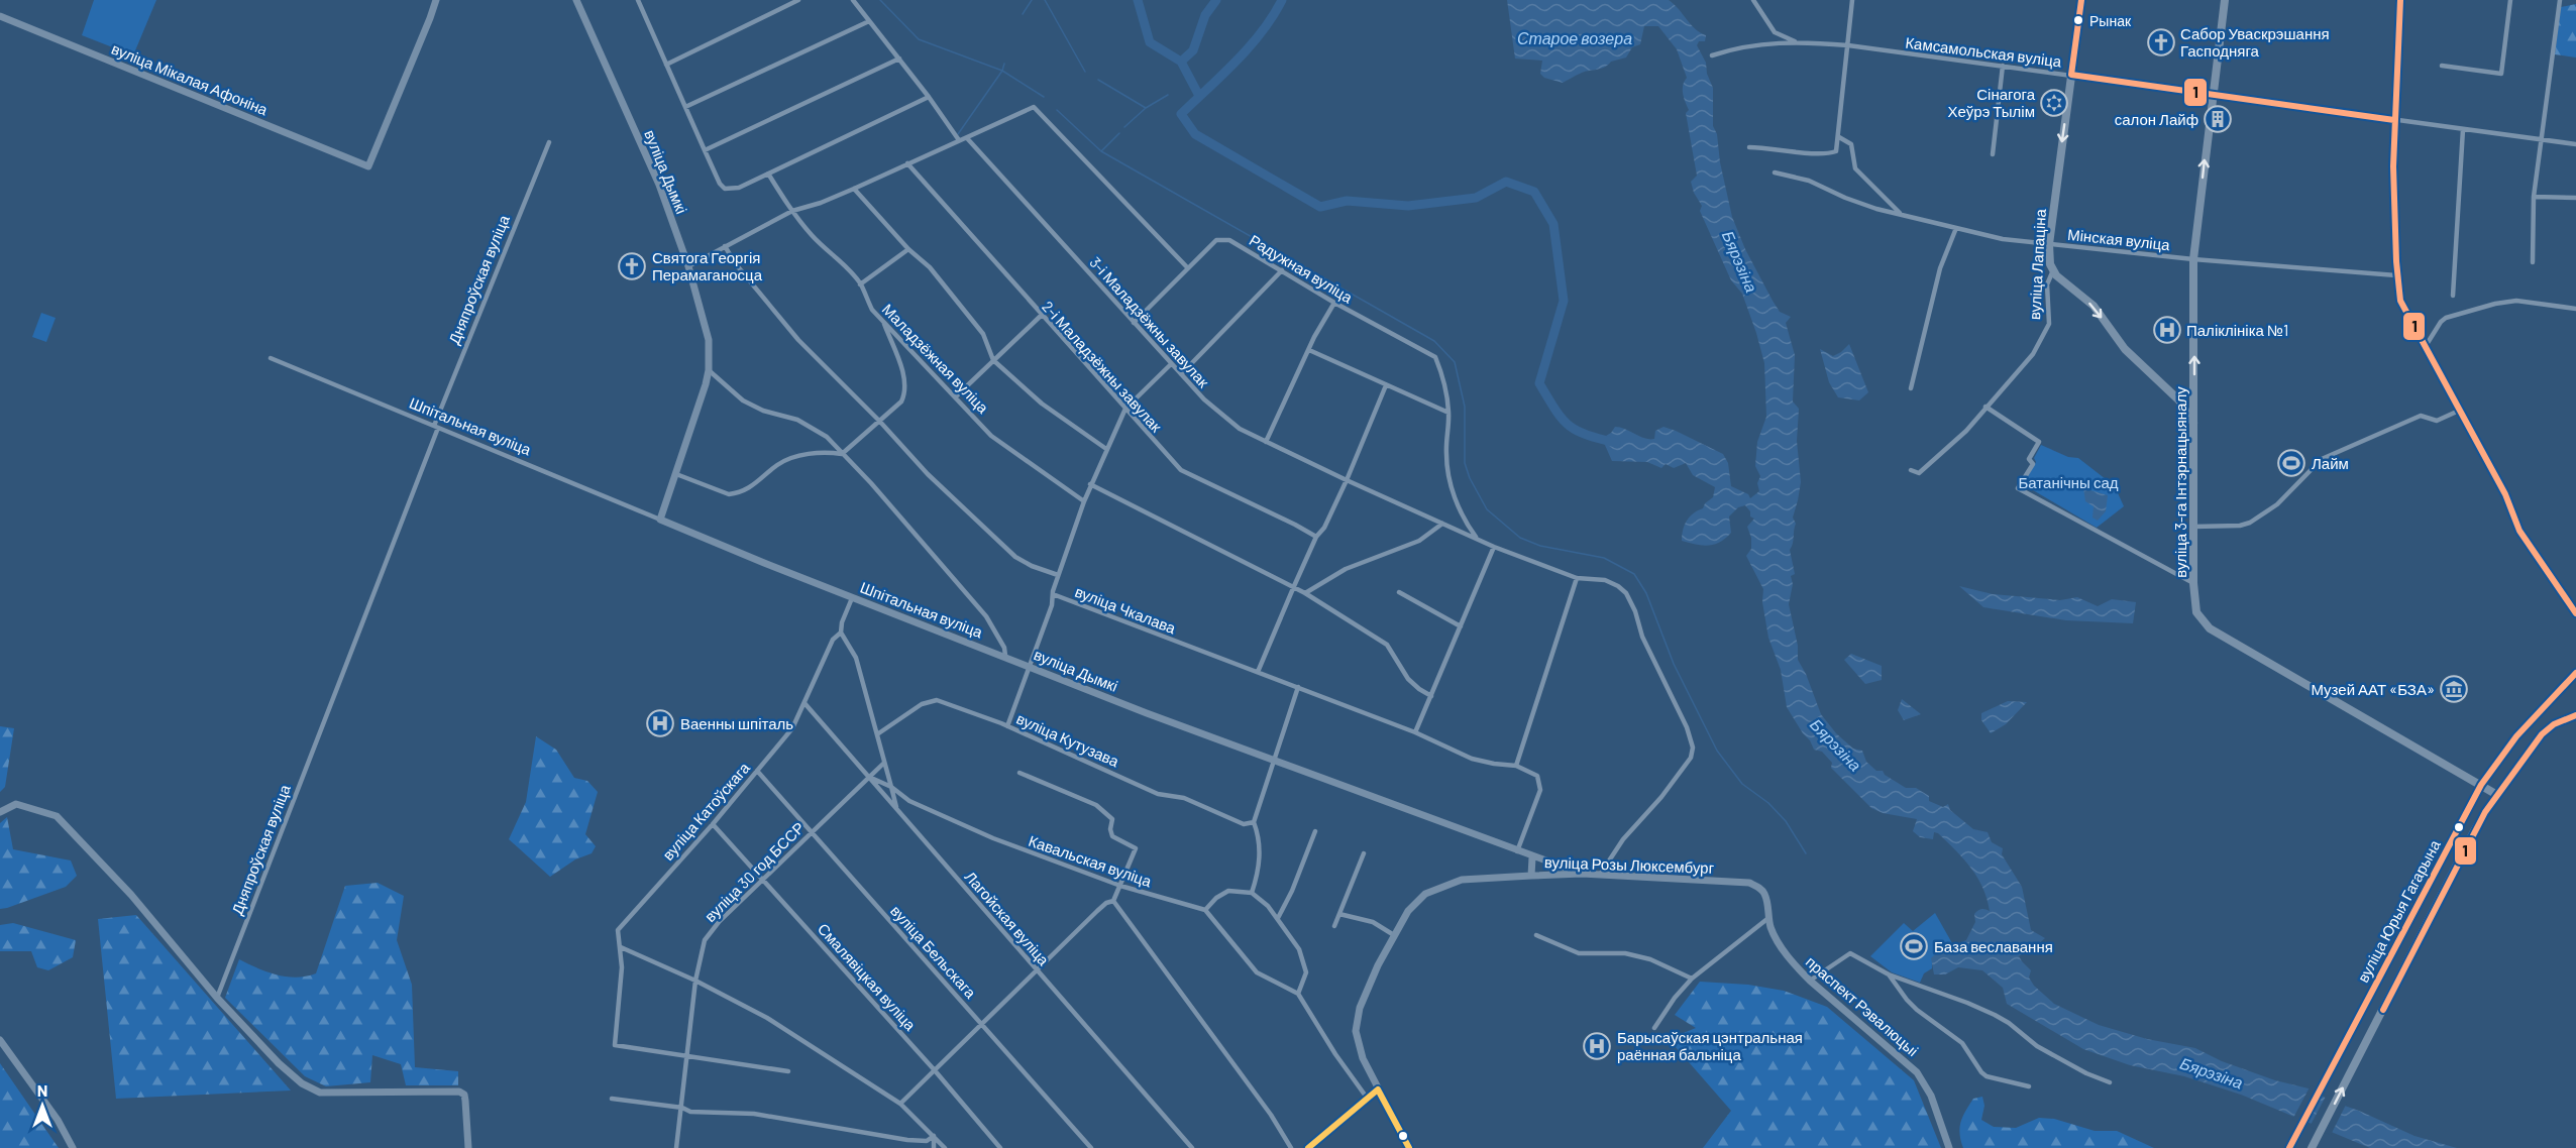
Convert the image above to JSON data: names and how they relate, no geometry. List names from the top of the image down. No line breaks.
{"streets":{"main road":["вуліца Лапаціна","вуліца 3-га Інтэрнацыяналу","вуліца Юрыя Гагарына"],"street":["Камсамольская вуліца","вуліца Мікалая Афоніна","вуліца Дымкі","Мінская вуліца","Радужная вуліца","Дняпроўская вуліца","3-і Маладзёжны завулак","Маладзёжная вуліца","2-і Маладзёжны завулак","Шпітальная вуліца","вуліца Чкалава","вуліца Кутузава","вуліца Катоўскага","Кавальская вуліца","вуліца Розы Люксембург","вуліца 30 год БССР","Лагойская вуліца","вуліца Бельскага","Смалявіцкая вуліца","праспект Рэвалюцыі"]},"crossings":[["Камсамольская вуліца","вуліца Лапаціна"],["Камсамольская вуліца","вуліца 3-га Інтэрнацыяналу"],["вуліца Дымкі","Шпітальная вуліца"],["вуліца Дымкі","вуліца Розы Люксембург"],["Мінская вуліца","вуліца Лапаціна"],["Мінская вуліца","вуліца 3-га Інтэрнацыяналу"],["Радужная вуліца","3-і Маладзёжны завулак"],["Дняпроўская вуліца","Шпітальная вуліца"],["3-і Маладзёжны завулак","вуліца Розы Люксембург"],["Шпітальная вуліца","вуліца Катоўскага"],["вуліца 3-га Інтэрнацыяналу","вуліца Юрыя Гагарына"],["вуліца Катоўскага","вуліца 30 год БССР"],["вуліца Катоўскага","Лагойская вуліца"],["вуліца Катоўскага","вуліца Бельскага"],["вуліца Катоўскага","Смалявіцкая вуліца"],["Кавальская вуліца","вуліца 30 год БССР"],["Кавальская вуліца","Лагойская вуліца"],["вуліца Розы Люксембург","праспект Рэвалюцыі"],["вуліца 30 год БССР","Лагойская вуліца"],["вуліца 30 год БССР","вуліца Бельскага"],["вуліца 30 год БССР","Смалявіцкая вуліца"]],"water":["Старое возера","Бярэзіна"],"parks":["Батанічны сад"],"places":{"other":["Рынак"],"church":["Сабор Уваскрэшання Гасподняга","Святога Георгія Перамаганосца"],"synagogue":["Сінагога Хеўрэ Тылім"],"building":["салон Лайф"],"hospital":["Паліклініка №1","Ваенны шпіталь","Барысаўская цэнтральная раённая бальніца"],"sports":["Лайм","База веславання"],"museum":["Музей ААТ «БЗА»"]},"lines":["transit line 1"],"north":"top"}
